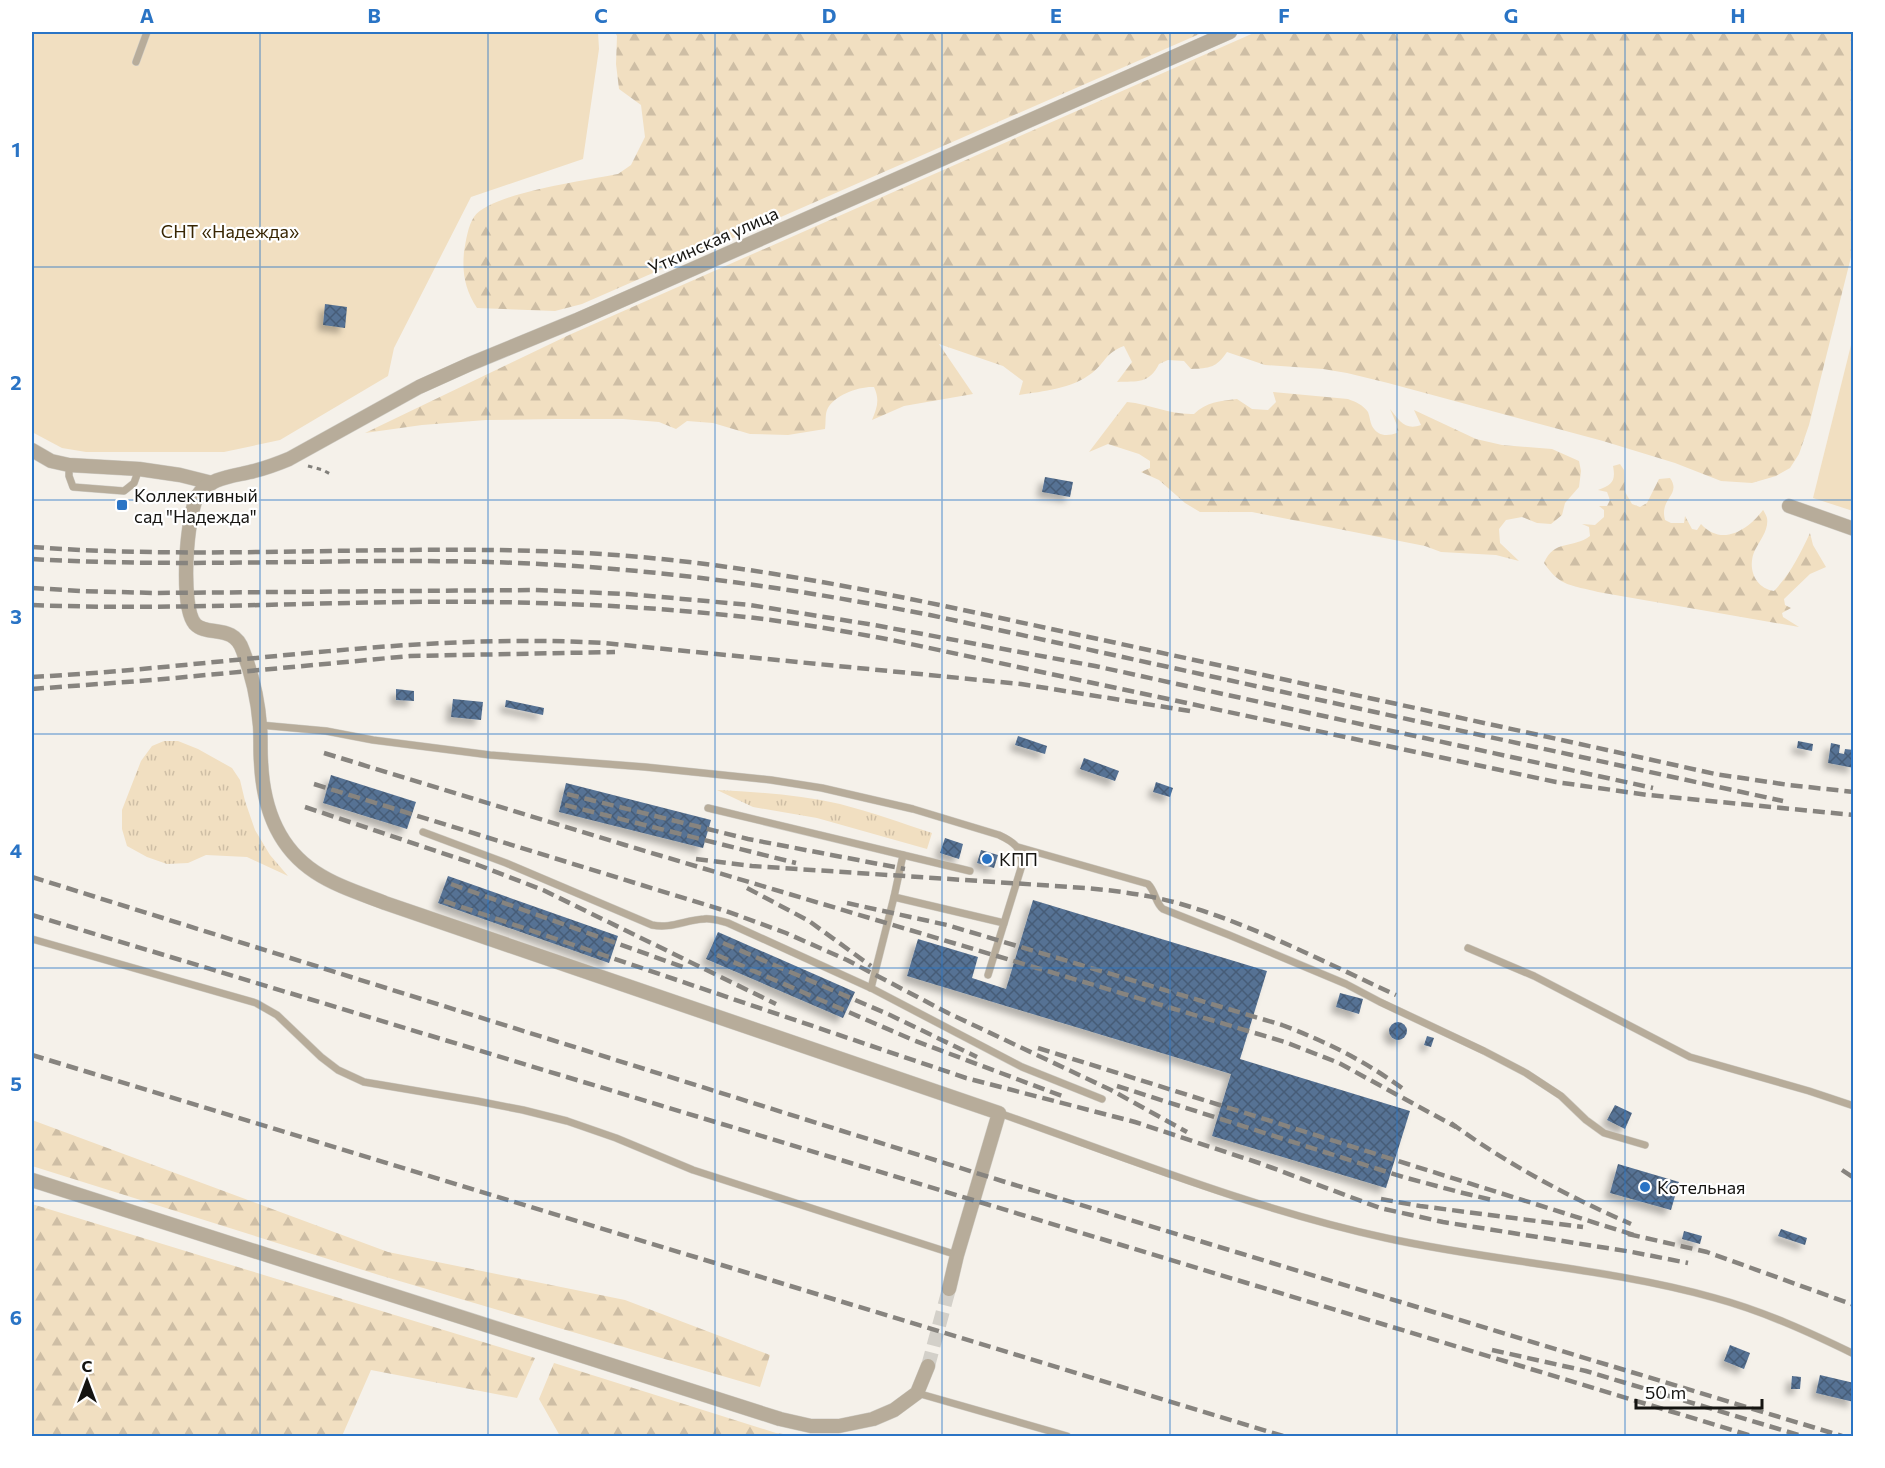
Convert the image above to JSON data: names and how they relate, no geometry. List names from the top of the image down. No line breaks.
{"streets":{"street":["Уткинская улица"]},"parks":["СНТ «Надежда»"],"places":{"transit":["Коллективный сад \"Надежда\""],"other":["КПП","Котельная"]},"scale_bar":"50 m","north":"top","grid":{"columns":["A","B","C","D","E","F","G","H"],"rows":["1","2","3","4","5","6"]}}
